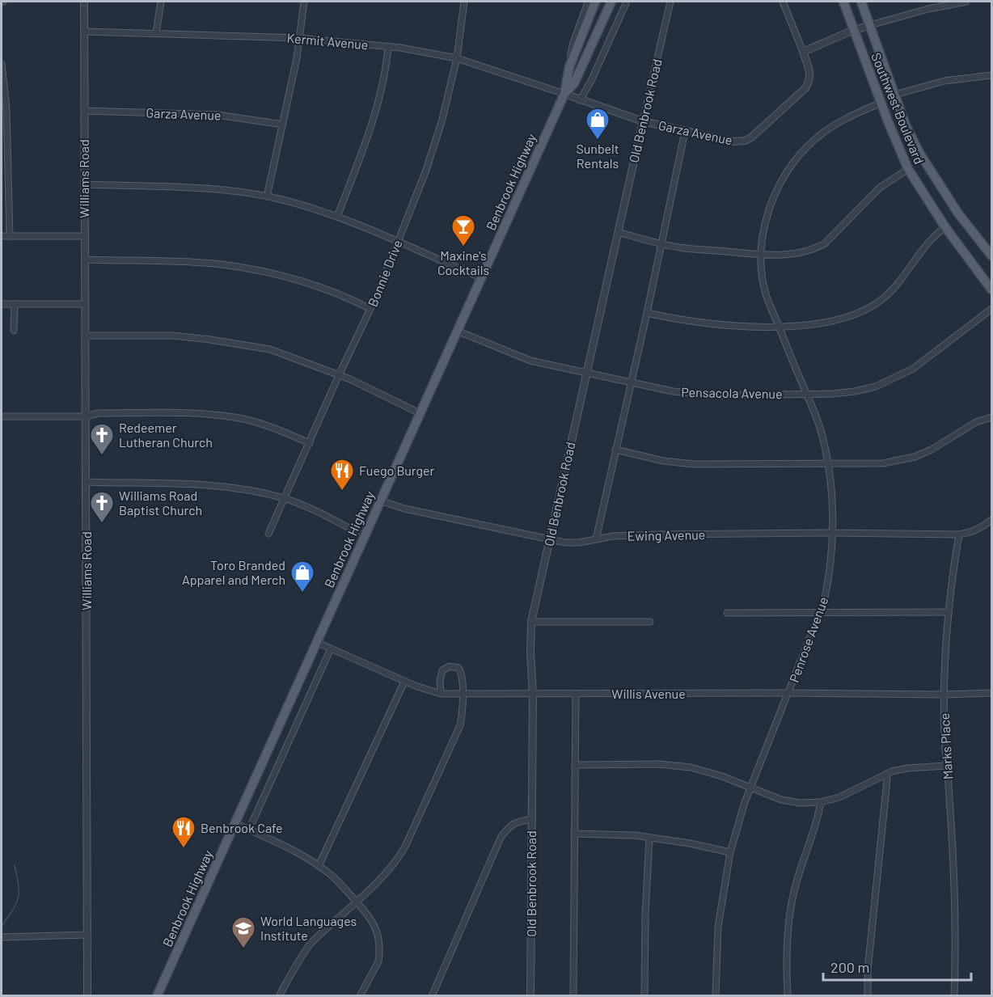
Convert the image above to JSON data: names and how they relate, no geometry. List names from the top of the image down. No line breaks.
{"streets":{"main road":["Southwest Boulevard","Benbrook Highway"],"street":["Kermit Avenue","Old Benbrook Road","Garza Avenue","Williams Road","Bonnie Drive","Pensacola Avenue","Ewing Avenue","Penrose Avenue","Willis Avenue","Marks Place"]},"crossings":[["Kermit Avenue","Garza Avenue"],["Kermit Avenue","Williams Road"],["Kermit Avenue","Benbrook Highway"],["Kermit Avenue","Bonnie Drive"],["Southwest Boulevard","Penrose Avenue"],["Old Benbrook Road","Garza Avenue"],["Old Benbrook Road","Pensacola Avenue"],["Old Benbrook Road","Ewing Avenue"],["Old Benbrook Road","Willis Avenue"],["Garza Avenue","Williams Road"],["Garza Avenue","Benbrook Highway"],["Benbrook Highway","Pensacola Avenue"],["Benbrook Highway","Ewing Avenue"],["Benbrook Highway","Willis Avenue"],["Pensacola Avenue","Penrose Avenue"],["Ewing Avenue","Penrose Avenue"],["Ewing Avenue","Marks Place"],["Penrose Avenue","Willis Avenue"],["Willis Avenue","Marks Place"]],"places":{"shop":["Sunbelt Rentals","Toro Branded Apparel and Merch"],"bar":["Maxine's Cocktails"],"church":["Redeemer Lutheran Church","Williams Road Baptist Church"],"restaurant":["Fuego Burger","Benbrook Cafe"],"school or university":["World Languages Institute"]},"scale_bar":"200 m"}
